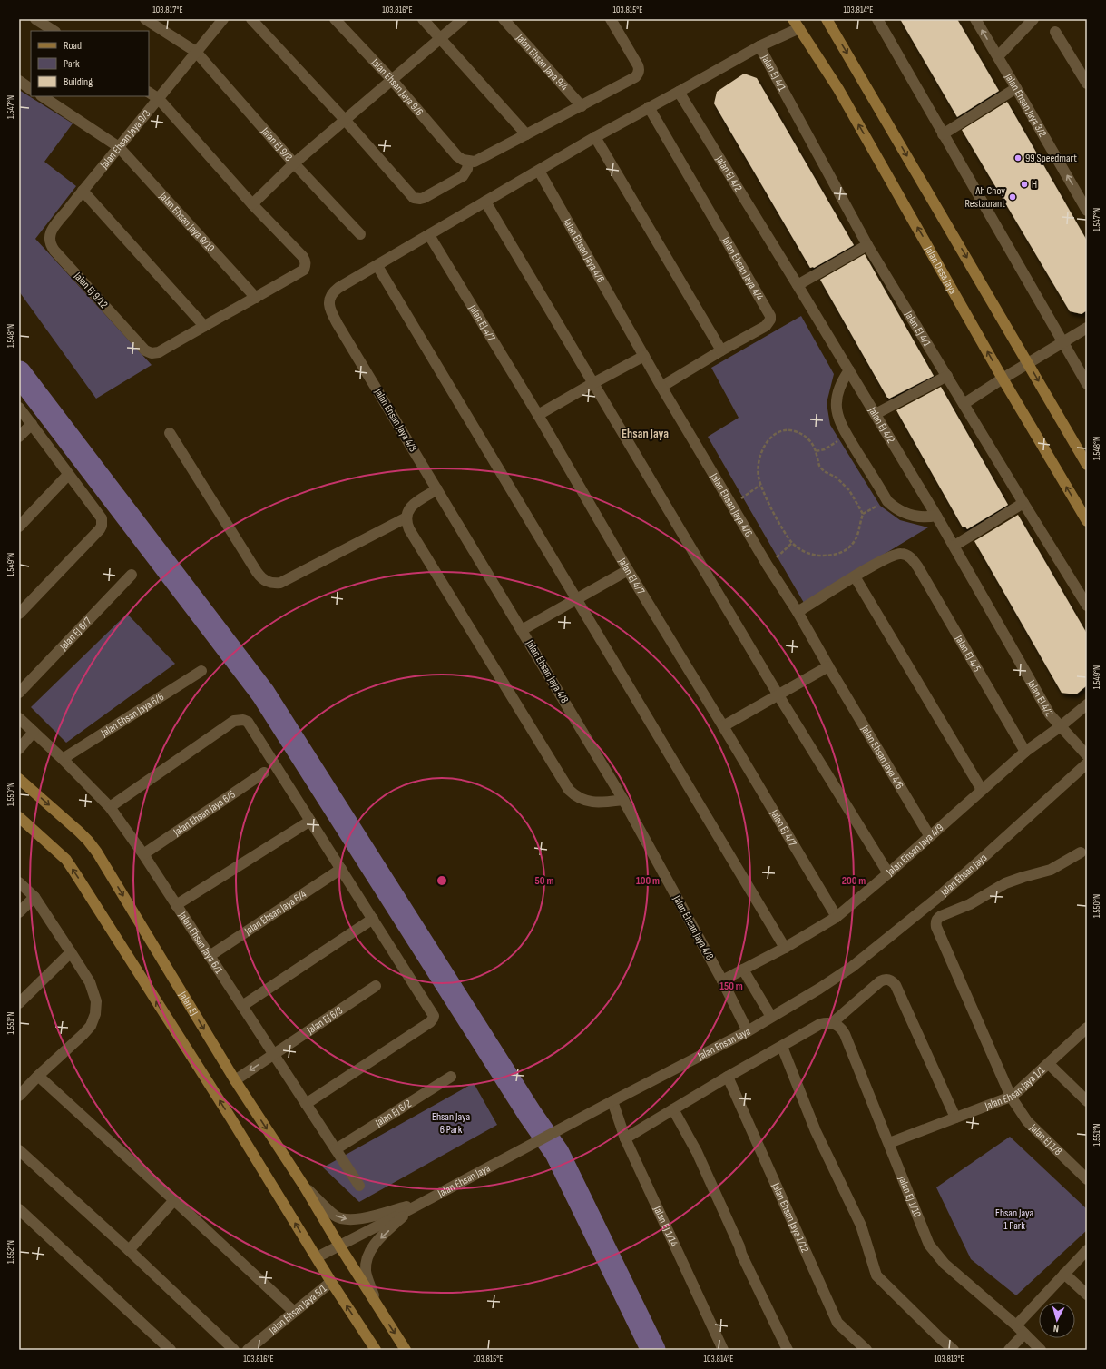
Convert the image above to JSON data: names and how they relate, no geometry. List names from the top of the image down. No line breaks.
{"streets":{"main road":["Jalan Desa Jaya","Jalan EJ"],"street":["Jalan Ehsan Jaya 9/4","Jalan EJ 4/1","Jalan Ehsan Jaya 9/6","Jalan Ehsan Jaya 3/2","Jalan Ehsan Jaya 9/3","Jalan EJ 9/8","Jalan EJ 4/2","Jalan Ehsan Jaya 9/10","Jalan Ehsan Jaya 4/6","Jalan Ehsan Jaya 4/4","Jalan EJ 9/12","Jalan EJ 4/7","Jalan Ehsan Jaya 4/8","Jalan EJ 6/7","Jalan EJ 4/5","Jalan Ehsan Jaya 6/6","Jalan Ehsan Jaya 6/5","Jalan Ehsan Jaya 4/9","Jalan Ehsan Jaya","Jalan Ehsan Jaya 6/4","Jalan Ehsan Jaya 6/1","Jalan EJ 6/3","Jalan Ehsan Jaya 1/1","Jalan EJ 6/2","Jalan EJ 1/8","Jalan EJ 1/10","Jalan Ehsan Jaya 1/12","Jalan EJ 1/14","Jalan Ehsan Jaya 5/1"]},"crossings":[["Jalan EJ 4/1","Jalan Ehsan Jaya 4/8"],["Jalan Ehsan Jaya 9/3","Jalan EJ 9/8"],["Jalan Ehsan Jaya 9/3","Jalan Ehsan Jaya 9/10"],["Jalan Ehsan Jaya 9/3","Jalan EJ 9/12"],["Jalan EJ 4/2","Jalan Ehsan Jaya 4/8"],["Jalan EJ 4/2","Jalan Ehsan Jaya 4/9"],["Jalan Ehsan Jaya 4/6","Jalan Ehsan Jaya 4/4"],["Jalan Ehsan Jaya 4/6","Jalan Ehsan Jaya 4/8"],["Jalan Ehsan Jaya 4/6","Jalan Ehsan Jaya 4/9"],["Jalan Ehsan Jaya 4/4","Jalan Ehsan Jaya 4/8"],["Jalan Desa Jaya","Jalan Ehsan Jaya 4/8"],["Jalan EJ 4/7","Jalan Ehsan Jaya 4/8"],["Jalan EJ 4/7","Jalan Ehsan Jaya 4/9"],["Jalan Ehsan Jaya 4/8","Jalan Ehsan Jaya 4/9"],["Jalan Ehsan Jaya 4/8","Jalan Ehsan Jaya"],["Jalan EJ 4/5","Jalan Ehsan Jaya 4/9"],["Jalan Ehsan Jaya 6/6","Jalan Ehsan Jaya 6/1"],["Jalan Ehsan Jaya 6/5","Jalan Ehsan Jaya 6/1"],["Jalan Ehsan Jaya","Jalan EJ"],["Jalan Ehsan Jaya","Jalan EJ 1/14"],["Jalan Ehsan Jaya 6/4","Jalan Ehsan Jaya 6/1"],["Jalan Ehsan Jaya 6/1","Jalan EJ 6/3"],["Jalan Ehsan Jaya 6/1","Jalan EJ 6/2"],["Jalan EJ","Jalan EJ 6/3"],["Jalan Ehsan Jaya 1/1","Jalan EJ 1/8"],["Jalan Ehsan Jaya 1/1","Jalan EJ 1/10"]],"districts":["Ehsan Jaya"],"parks":["Ehsan Jaya 6 Park","Ehsan Jaya 1 Park"],"places":["99 Speedmart","H","Ah Choy Restaurant"],"legend":["Road","Park","Building"],"north":"bottom","coordinates":["103.817°E","103.816°E","103.815°E","103.814°E","1.547°N","1.548°N","1.549°N","1.550°N","1.551°N","1.552°N","103.813°E"],"rings":["50 m","100 m","200 m","150 m"]}
